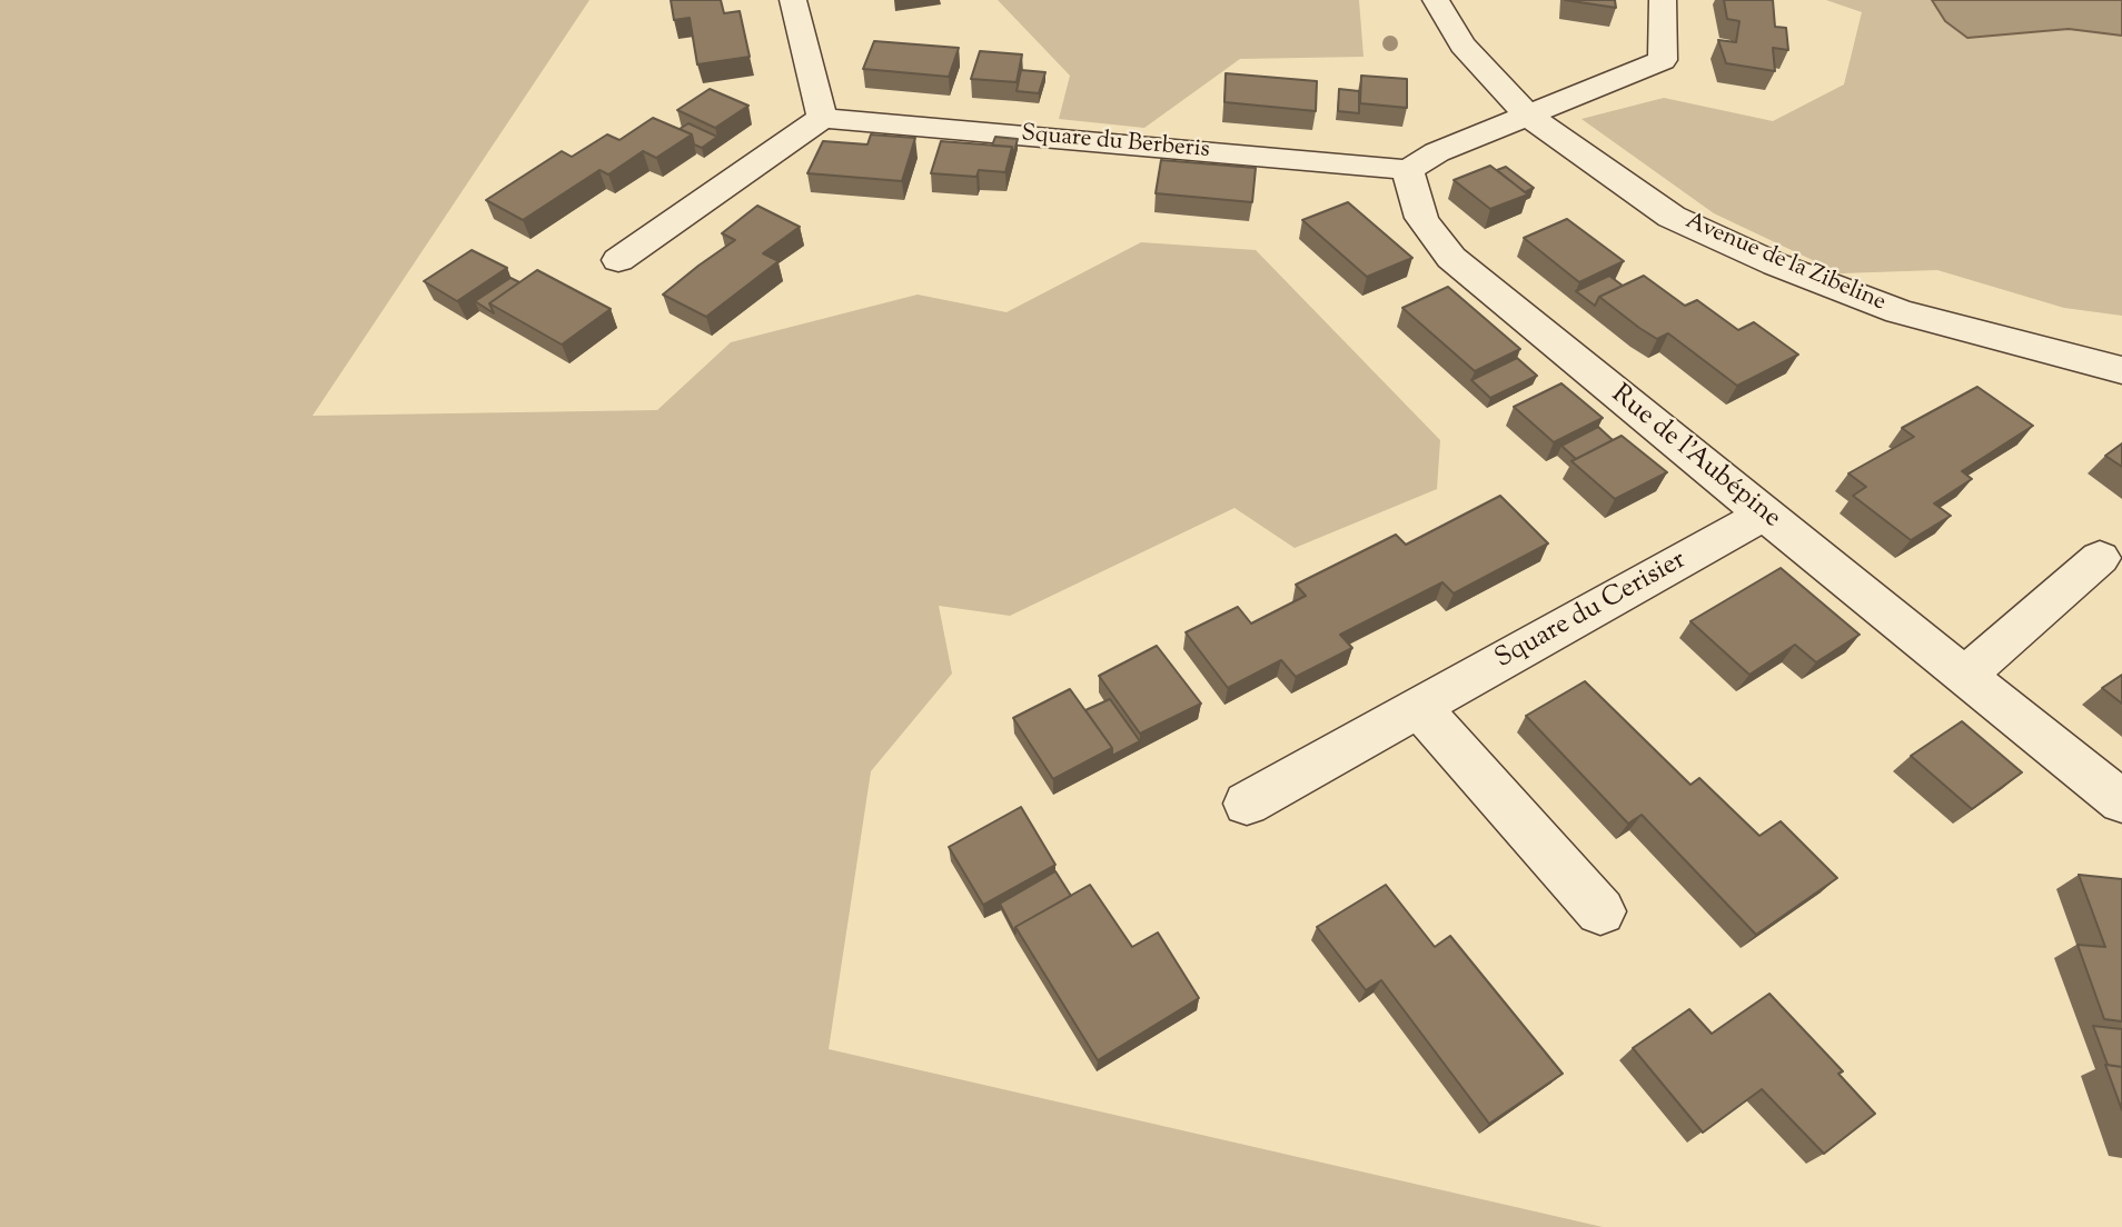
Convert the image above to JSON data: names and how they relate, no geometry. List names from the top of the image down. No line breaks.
{"streets":{"street":["Square du Berberis","Avenue de la Zibeline","Rue de l'Aubépine","Square du Cerisier"]},"crossings":[["Square du Berberis","Rue de l'Aubépine"],["Rue de l'Aubépine","Square du Cerisier"]]}
